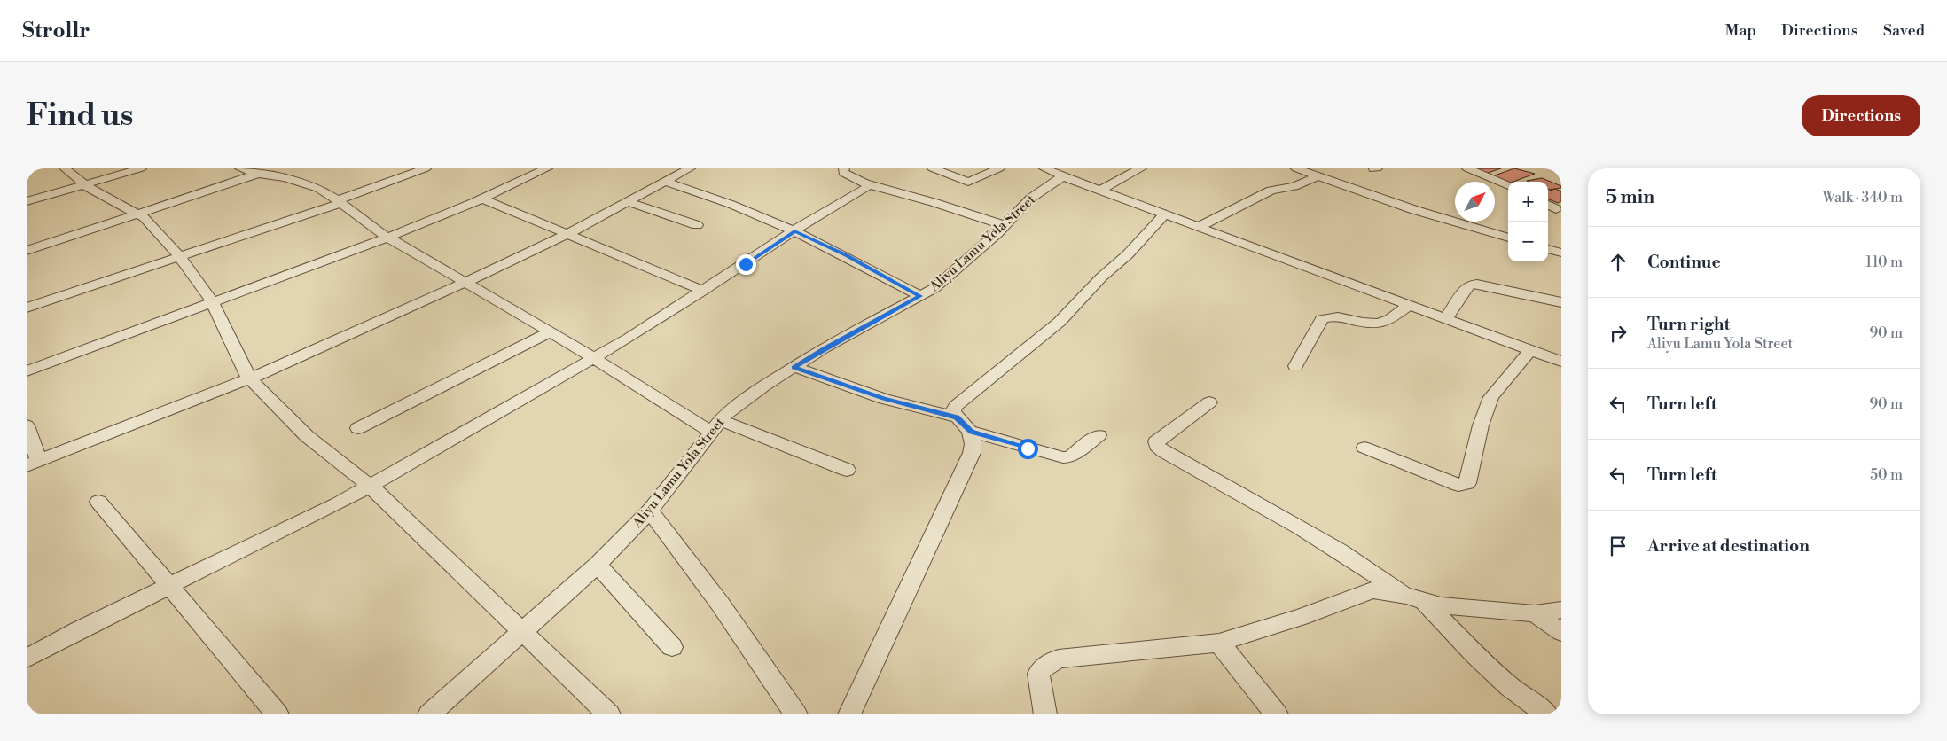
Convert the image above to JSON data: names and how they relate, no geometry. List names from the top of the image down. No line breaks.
{"streets":{"street":["Aliyu Lamu Yola Street"]},"north":"top right","page":{"header":"Strollr","nav":["Map","Directions","Saved"],"buttons":"Directions","title":"Find us","heading":["5 min","Walk · 340 m"],"map_buttons":["+","−"],"list":[["Continue","110 m"],["Turn right","Aliyu Lamu Yola Street","90 m"],["Turn left","90 m"],["Turn left","50 m"],"Arrive at destination"]}}
